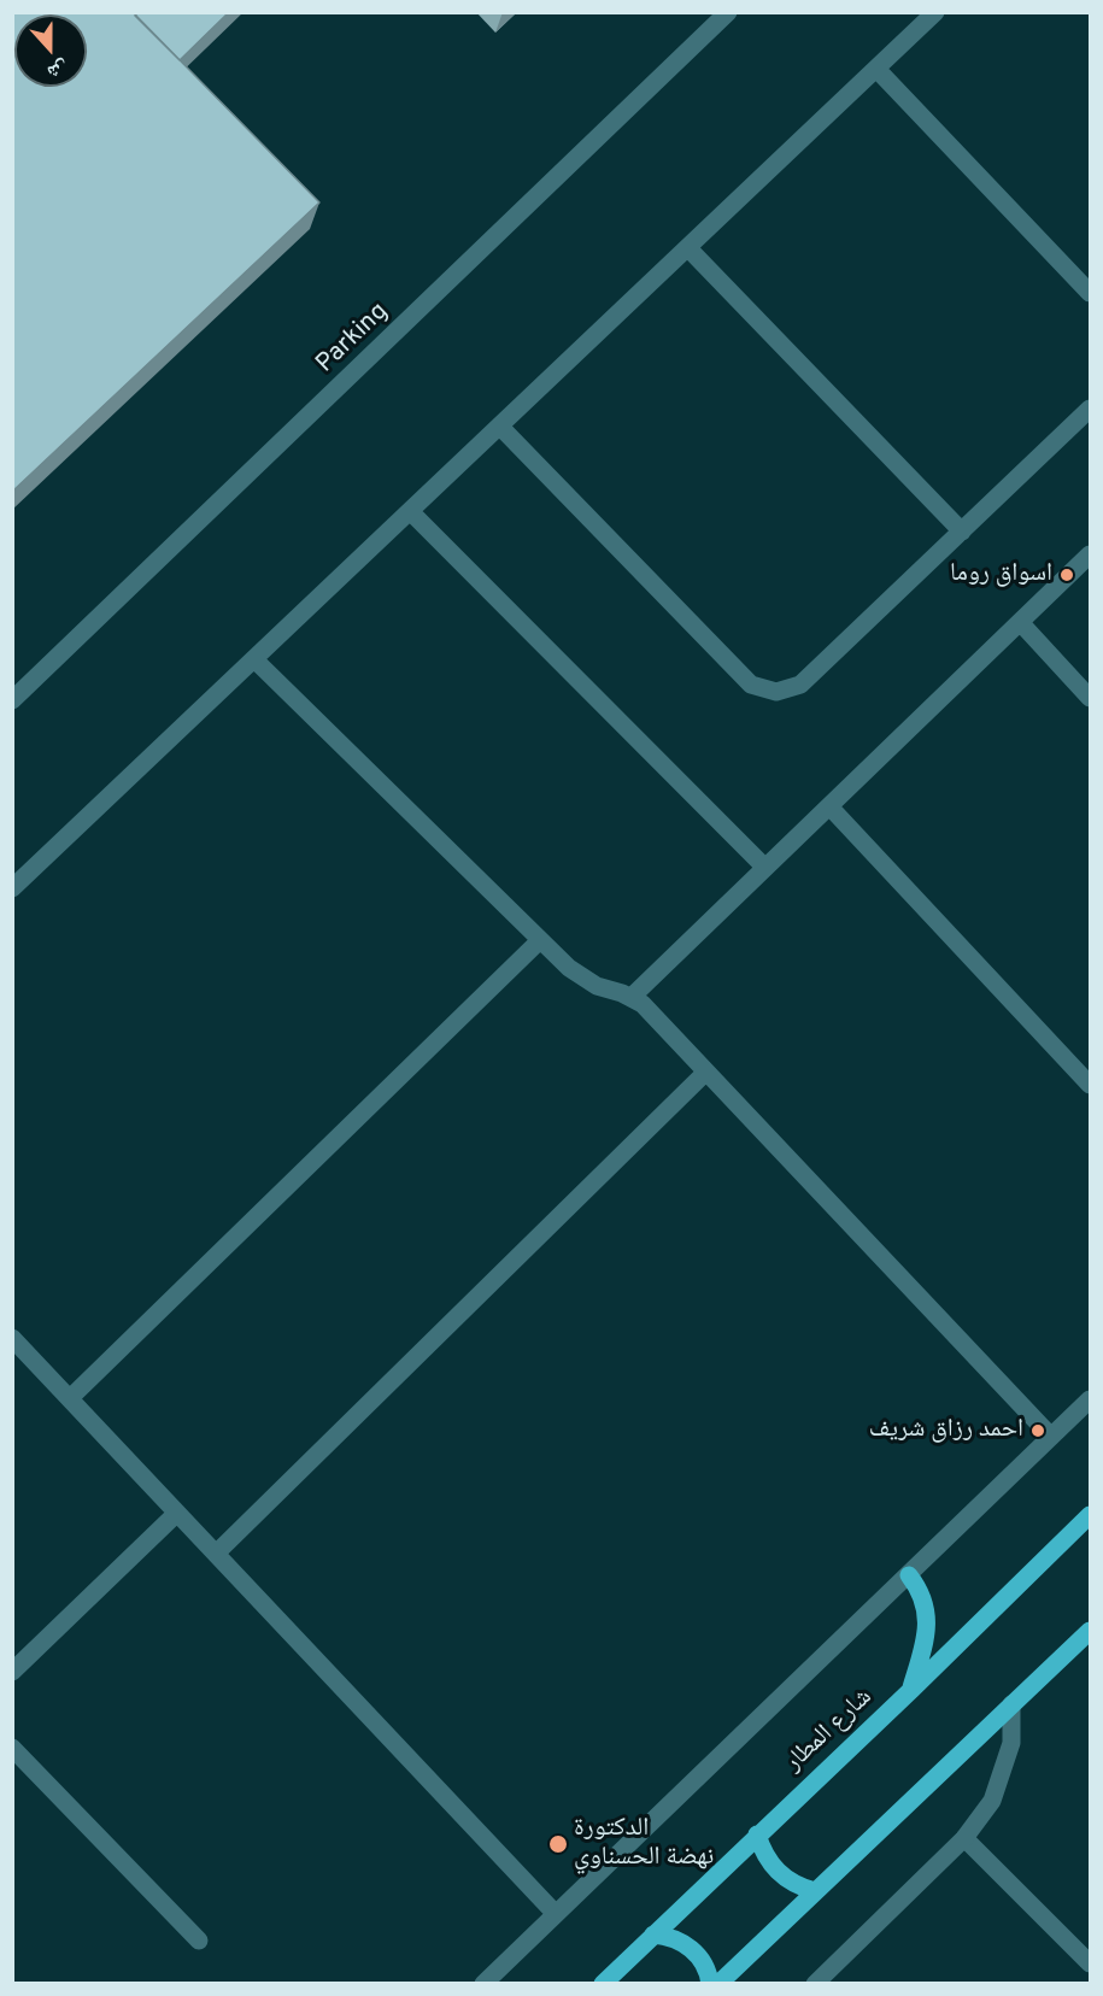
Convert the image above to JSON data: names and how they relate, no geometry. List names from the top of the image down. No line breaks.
{"streets":{"main road":["شارع المطار"],"street":["Parking"]},"places":["اسواق روما","احمد رزاق شريف","الدكتورة نهضة الحسناوي"],"north":"bottom"}
